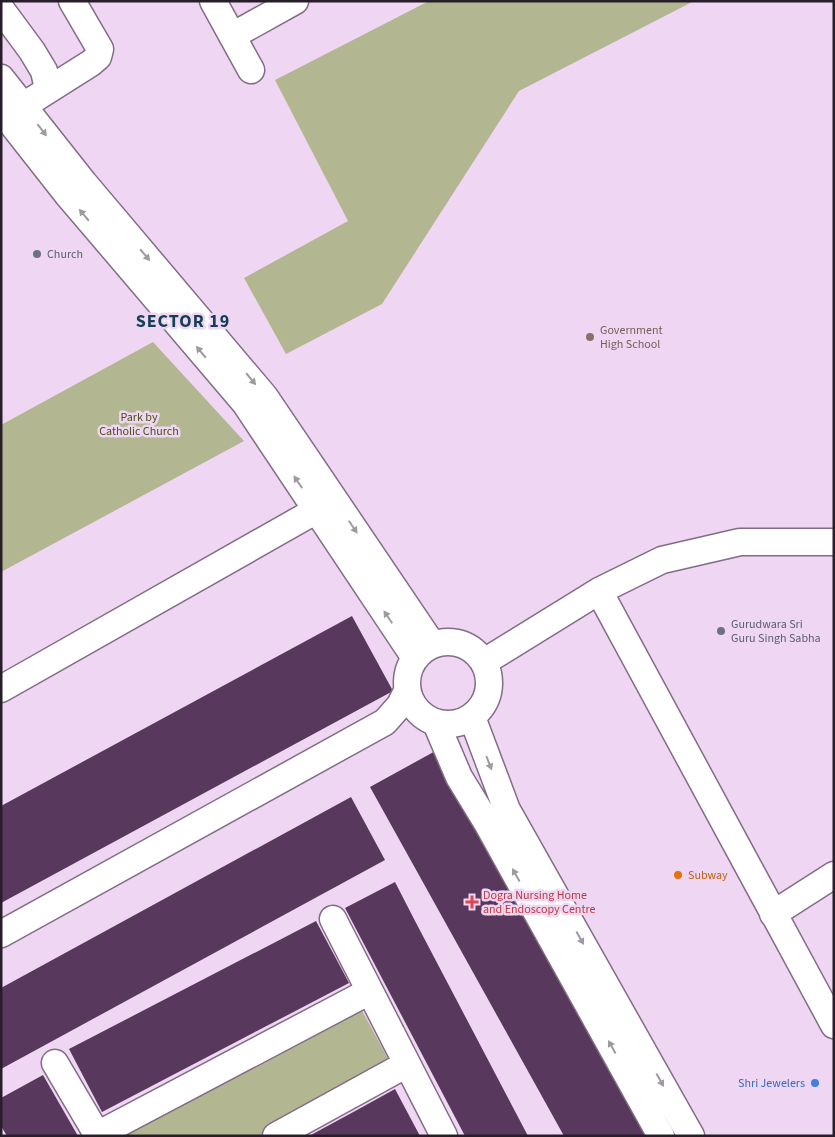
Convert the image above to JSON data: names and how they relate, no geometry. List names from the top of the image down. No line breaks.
{"districts":["SECTOR 19"],"parks":["Park by Catholic Church"],"places":{"other":["Church","Government High School","Gurudwara Sri Guru Singh Sabha","Subway","Shri Jewelers"],"health":["Dogra Nursing Home and Endoscopy Centre"]}}
